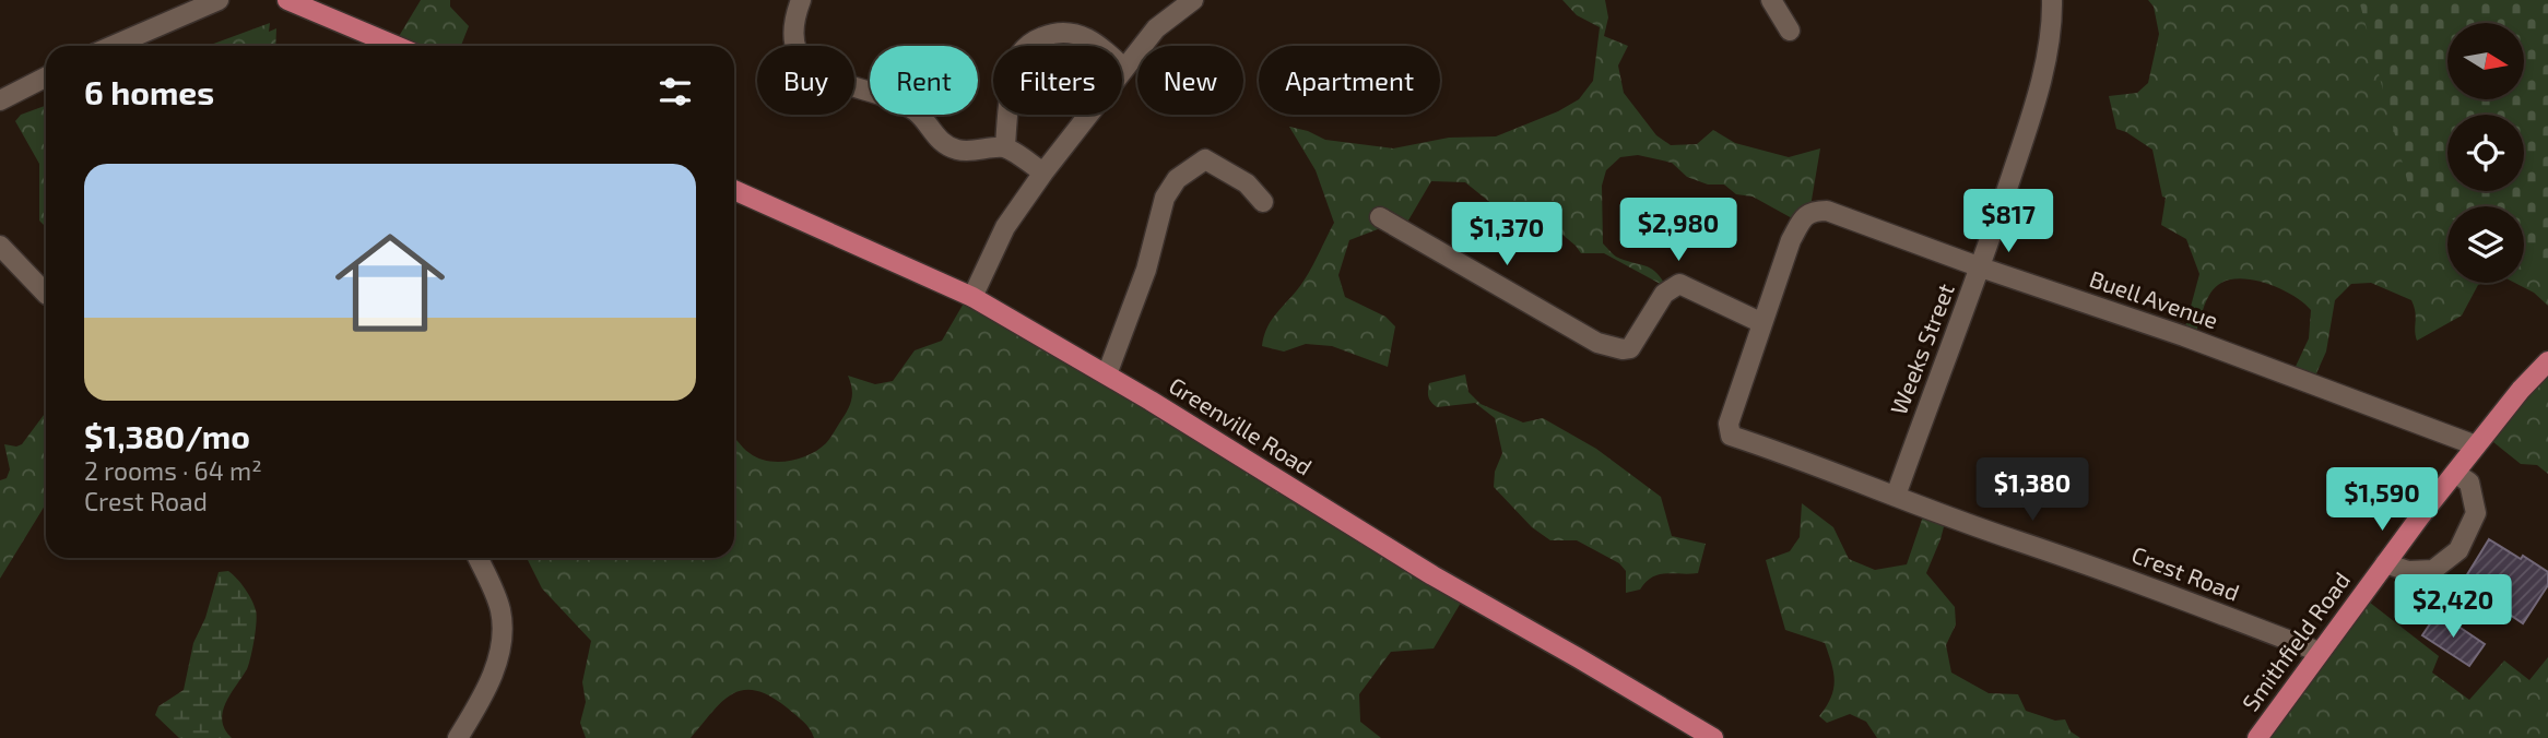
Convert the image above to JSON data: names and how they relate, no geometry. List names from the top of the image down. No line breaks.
{"streets":{"main road":["Greenville Road","Smithfield Road"],"street":["Buell Avenue","Weeks Street","Crest Road"]},"crossings":[["Buell Avenue","Weeks Street"],["Buell Avenue","Crest Road"],["Buell Avenue","Smithfield Road"],["Weeks Street","Crest Road"],["Crest Road","Smithfield Road"]],"north":"right","page":{"chip":["Buy","Rent","Filters","New","Apartment"],"heading":"6 homes","list":[{"name":"$1,380/mo","note":"2 rooms · 64 m² · Crest Road"}],"price":["$817","$2,980","$1,370","$1,380","$1,590","$2,420"]}}
